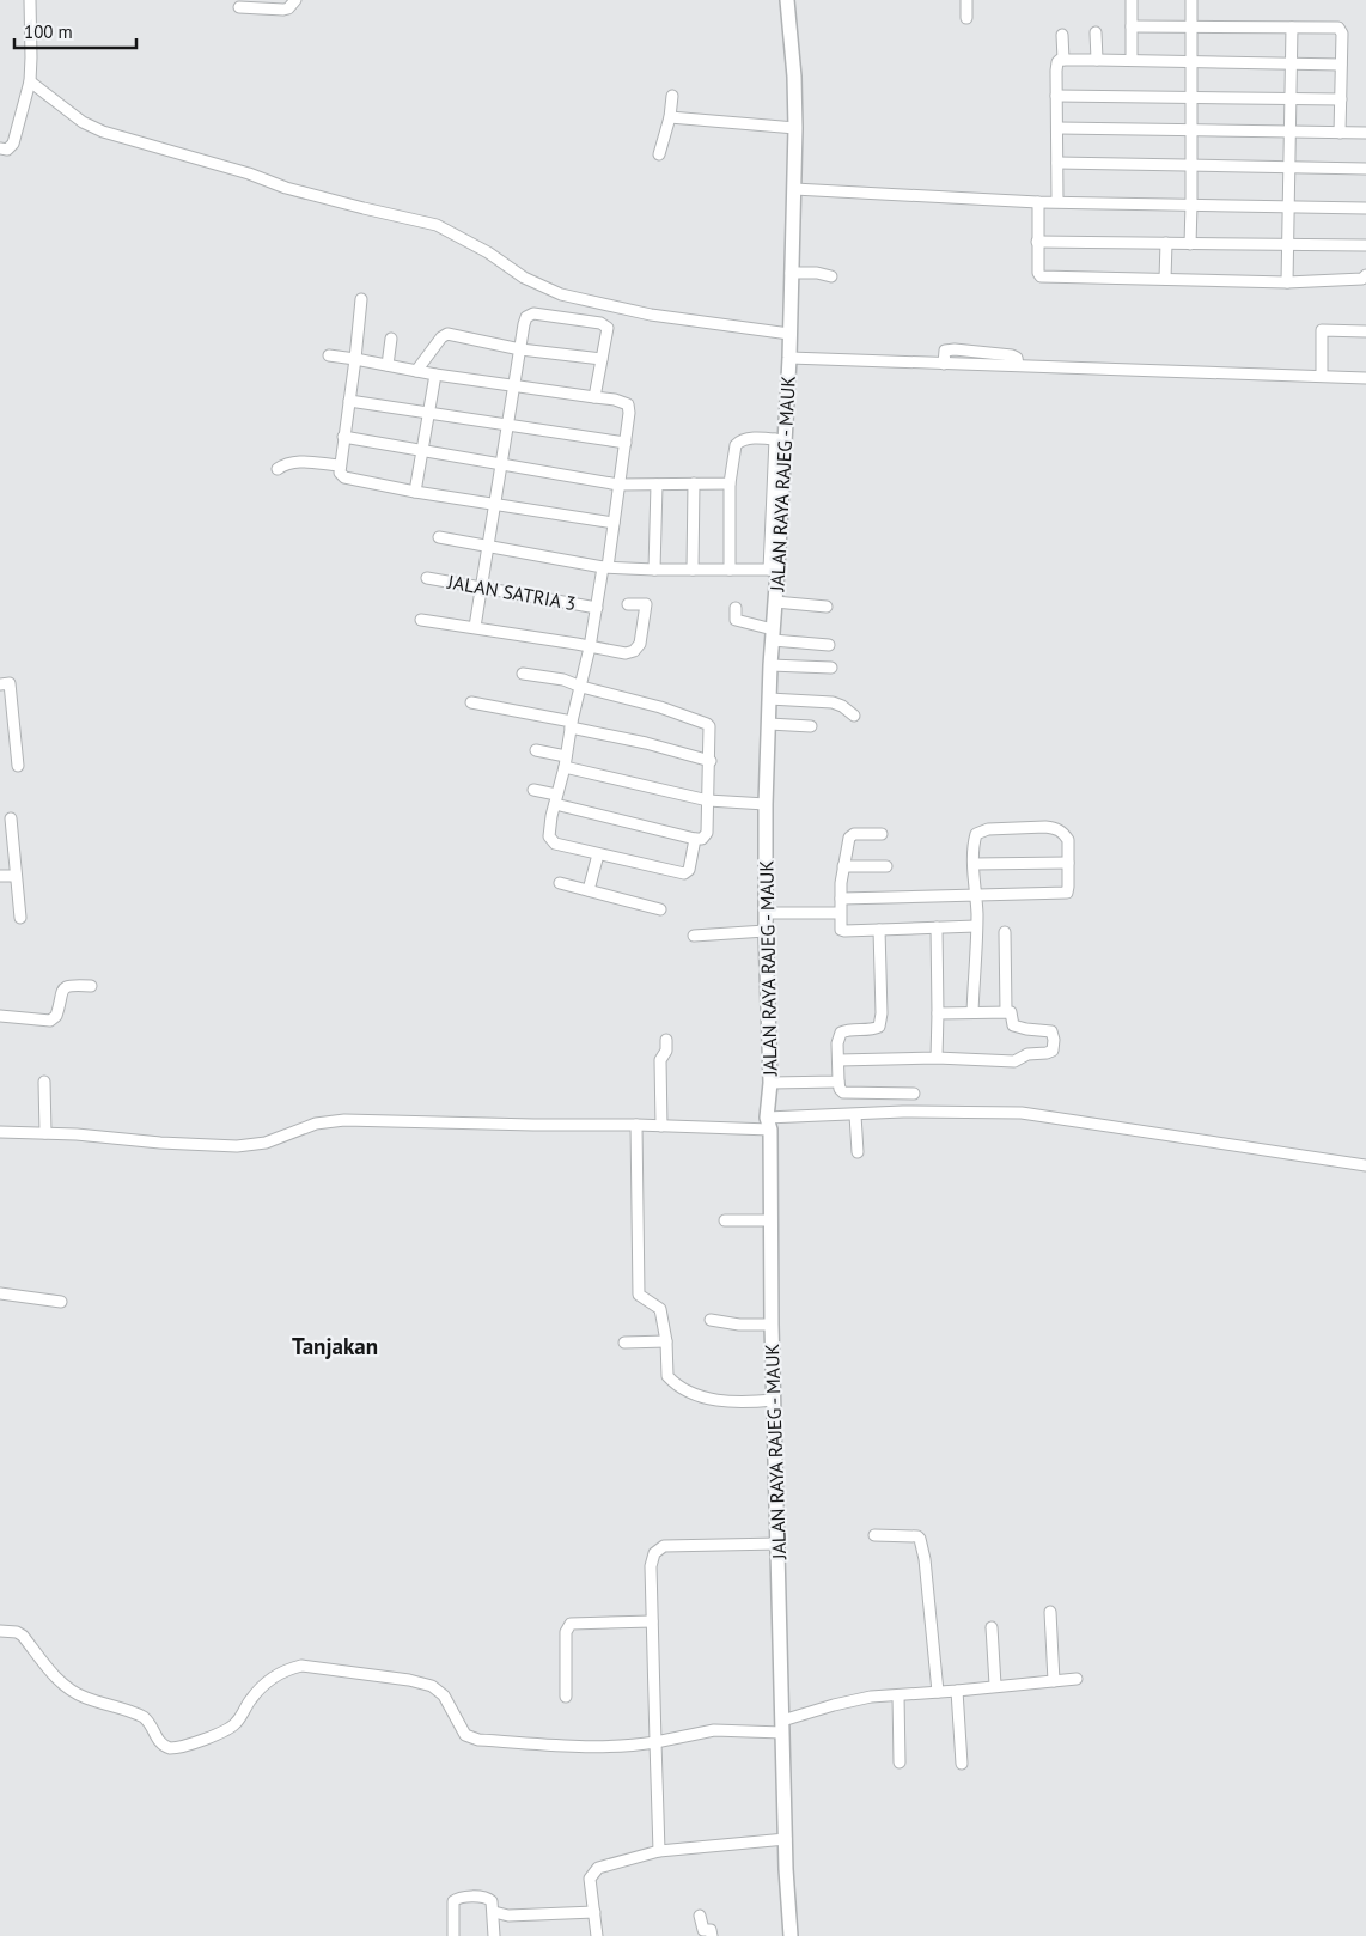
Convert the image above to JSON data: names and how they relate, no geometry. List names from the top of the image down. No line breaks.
{"streets":{"main road":["JALAN RAYA RAJEG - MAUK"],"street":["JALAN SATRIA 3"]},"districts":["Tanjakan"],"scale_bar":"100 m"}
